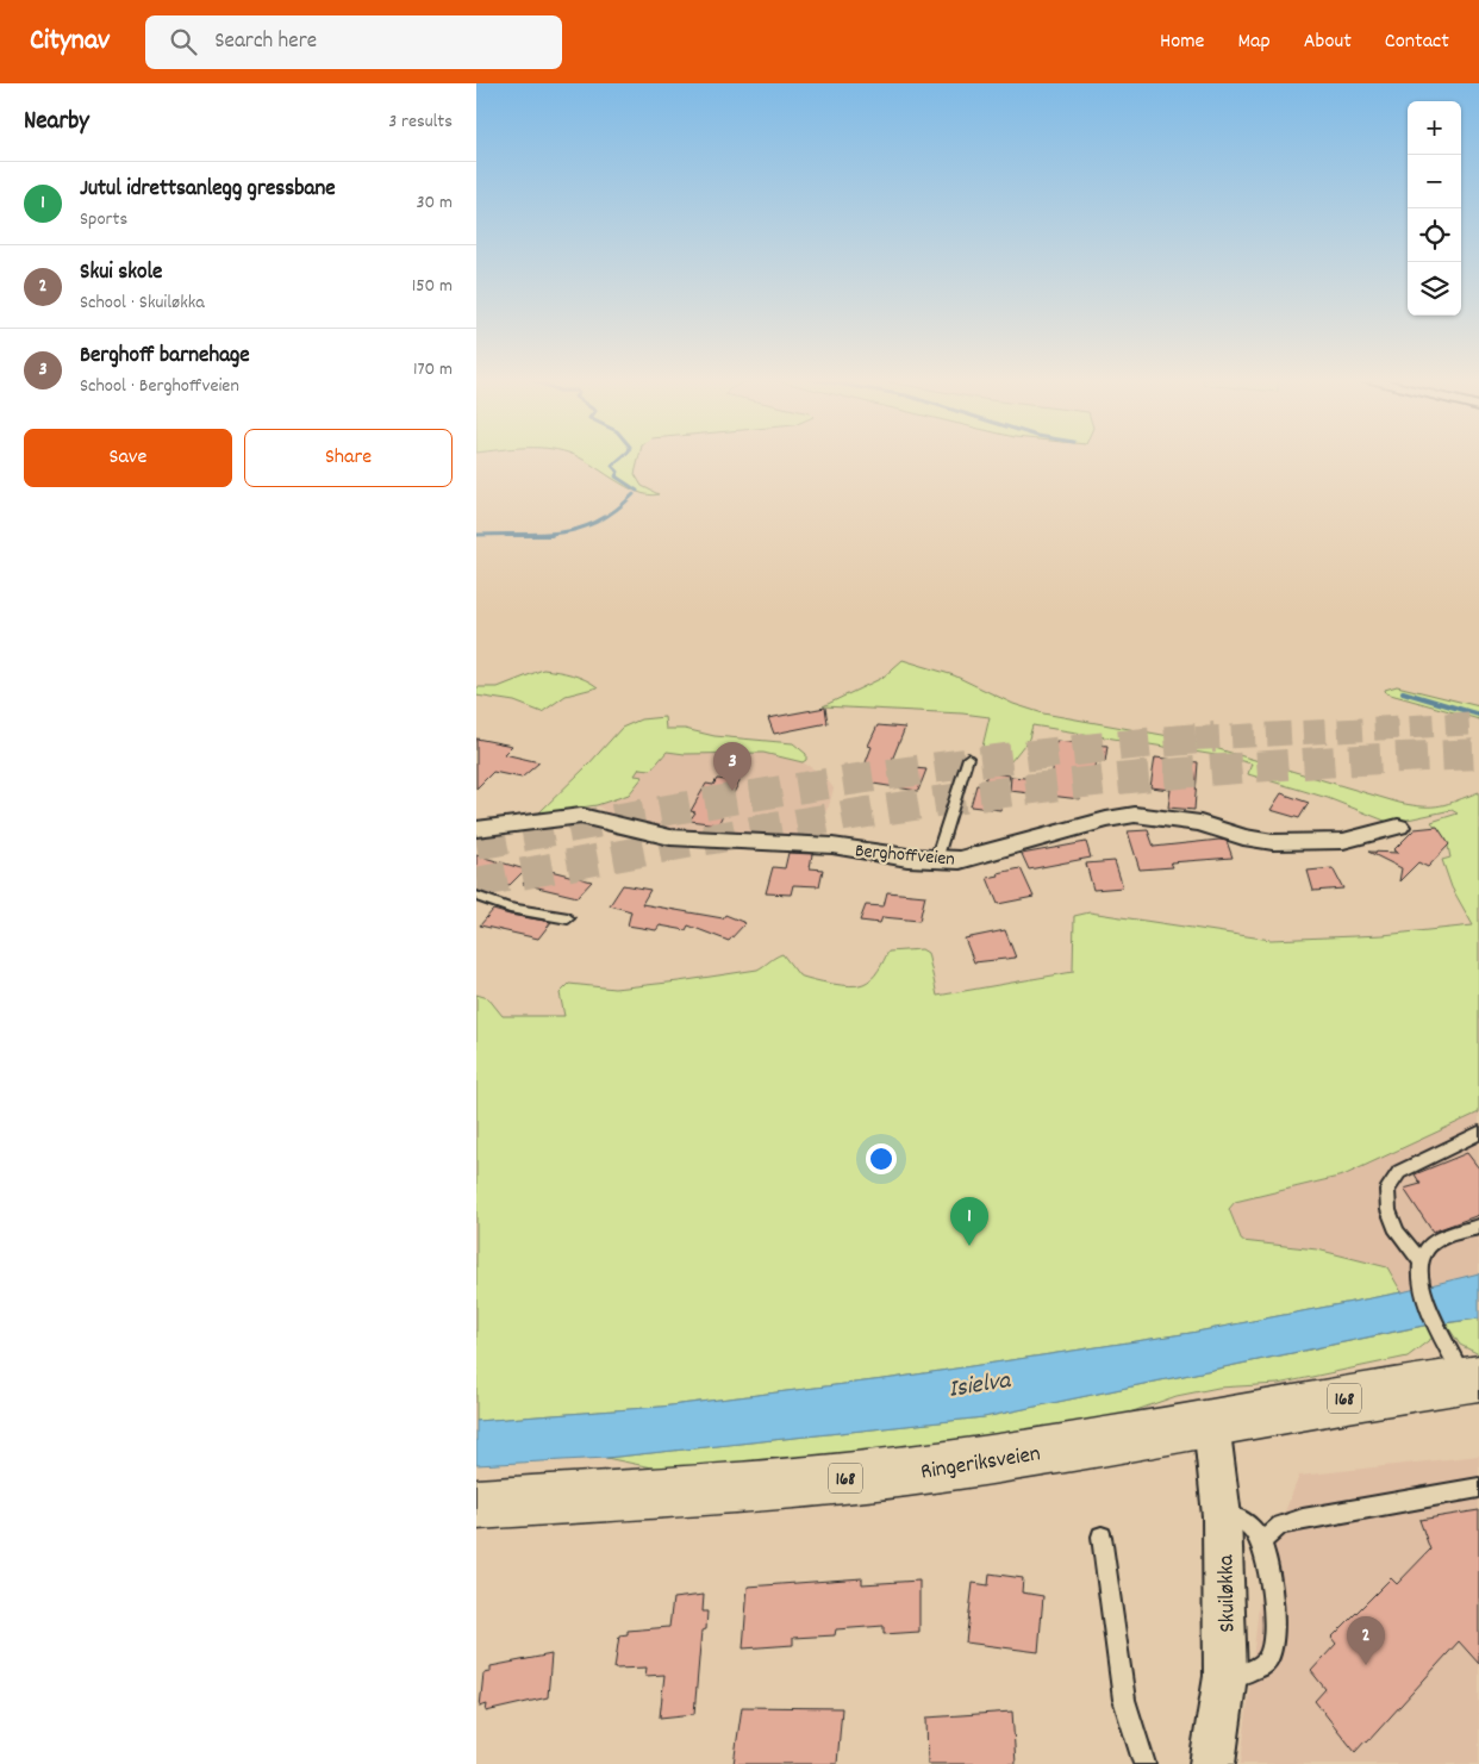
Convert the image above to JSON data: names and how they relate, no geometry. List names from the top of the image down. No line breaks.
{"streets":{"main road":["168","Ringeriksveien"],"street":["Berghoffveien","Skuiløkka"]},"crossings":[["Ringeriksveien","Skuiløkka"]],"water":["Isielva"],"page":{"header":"Citynav","search":"Search here","nav":["Home","Map","About","Contact"],"heading":["Nearby","3 results"],"map_buttons":["+","−"],"list":[{"mark":"1","name":"Jutul idrettsanlegg gressbane","note":"Sports","value":"30 m"},{"mark":"2","name":"Skui skole","note":"School · Skuiløkka","value":"150 m"},{"mark":"3","name":"Berghoff barnehage","note":"School · Berghoffveien","value":"170 m"}],"buttons":["Save","Share"],"pins":["3","1","2"]}}
